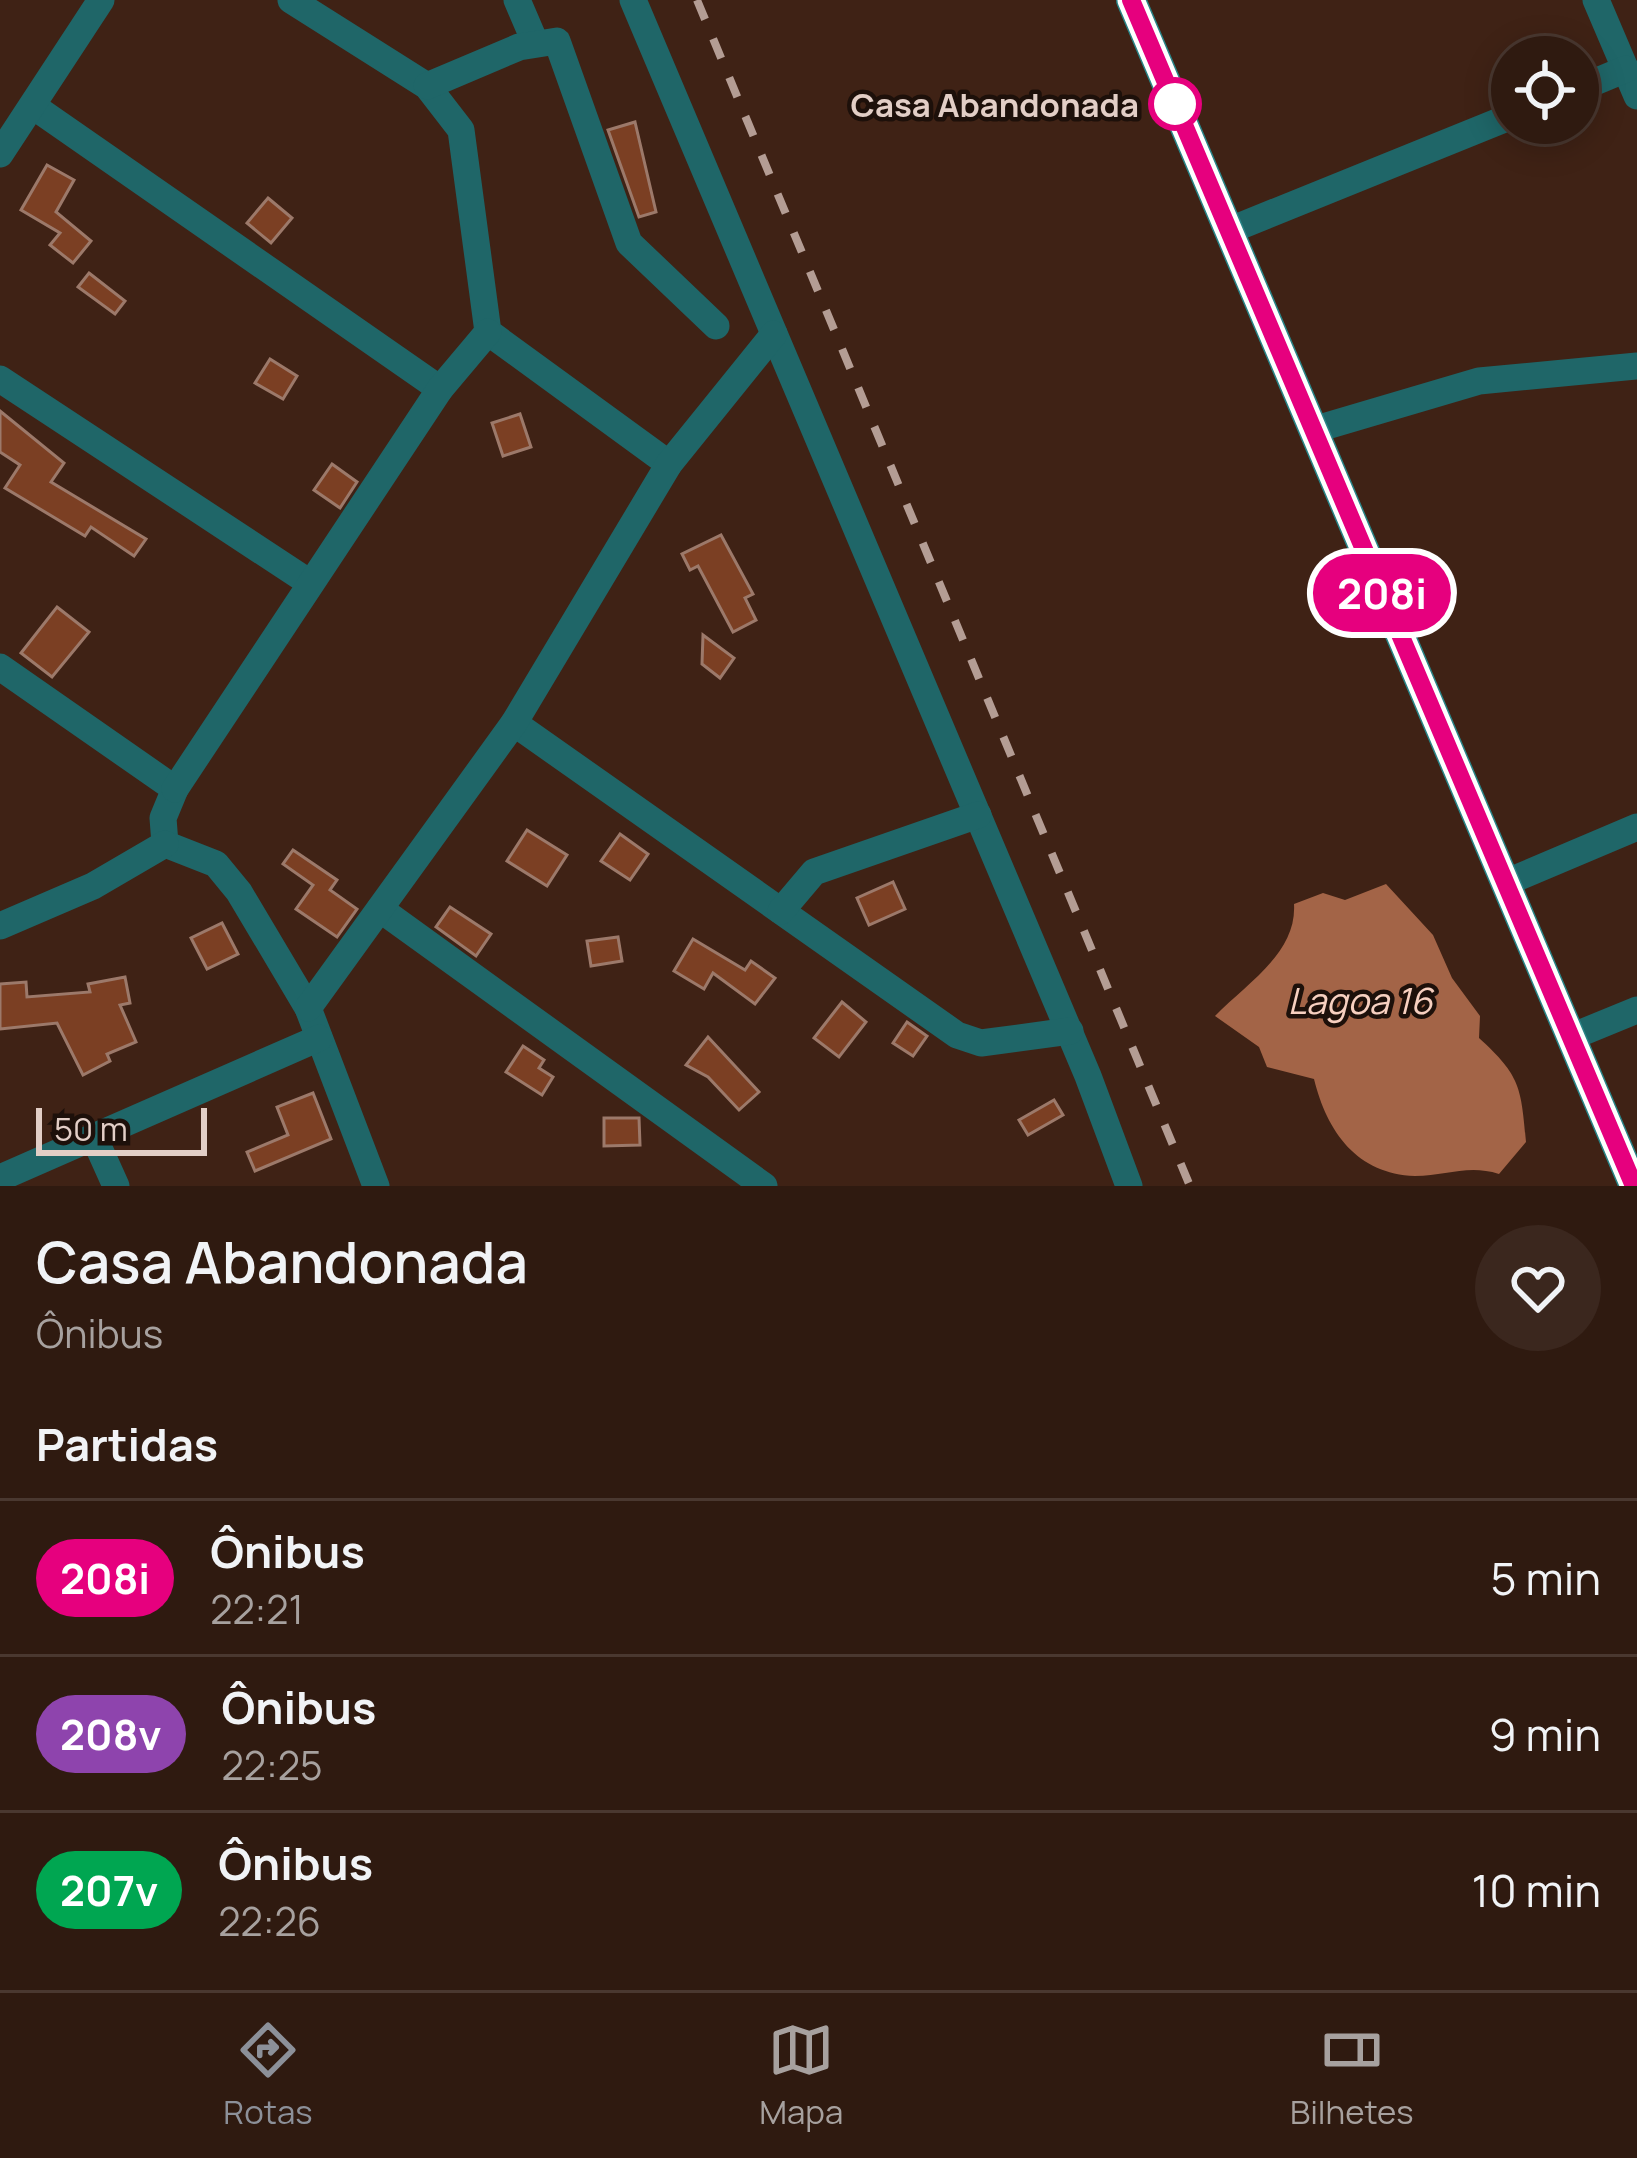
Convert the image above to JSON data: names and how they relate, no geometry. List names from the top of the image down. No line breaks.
{"water":["Lagoa 16"],"places":["Casa Abandonada"],"lines":["bus line 208i"],"scale_bar":"50 m","page":{"on_map":"208i","scale":"50 m","heading":[["Casa Abandonada","Ônibus"],"Partidas"],"list":[{"mark":"208i","name":"Ônibus","note":"22:21","value":"5 min"},{"mark":"208v","name":"Ônibus","note":"22:25","value":"9 min"},{"mark":"207v","name":"Ônibus","note":"22:26","value":"10 min"}],"tabs":["Rotas","Mapa","Bilhetes"]}}
